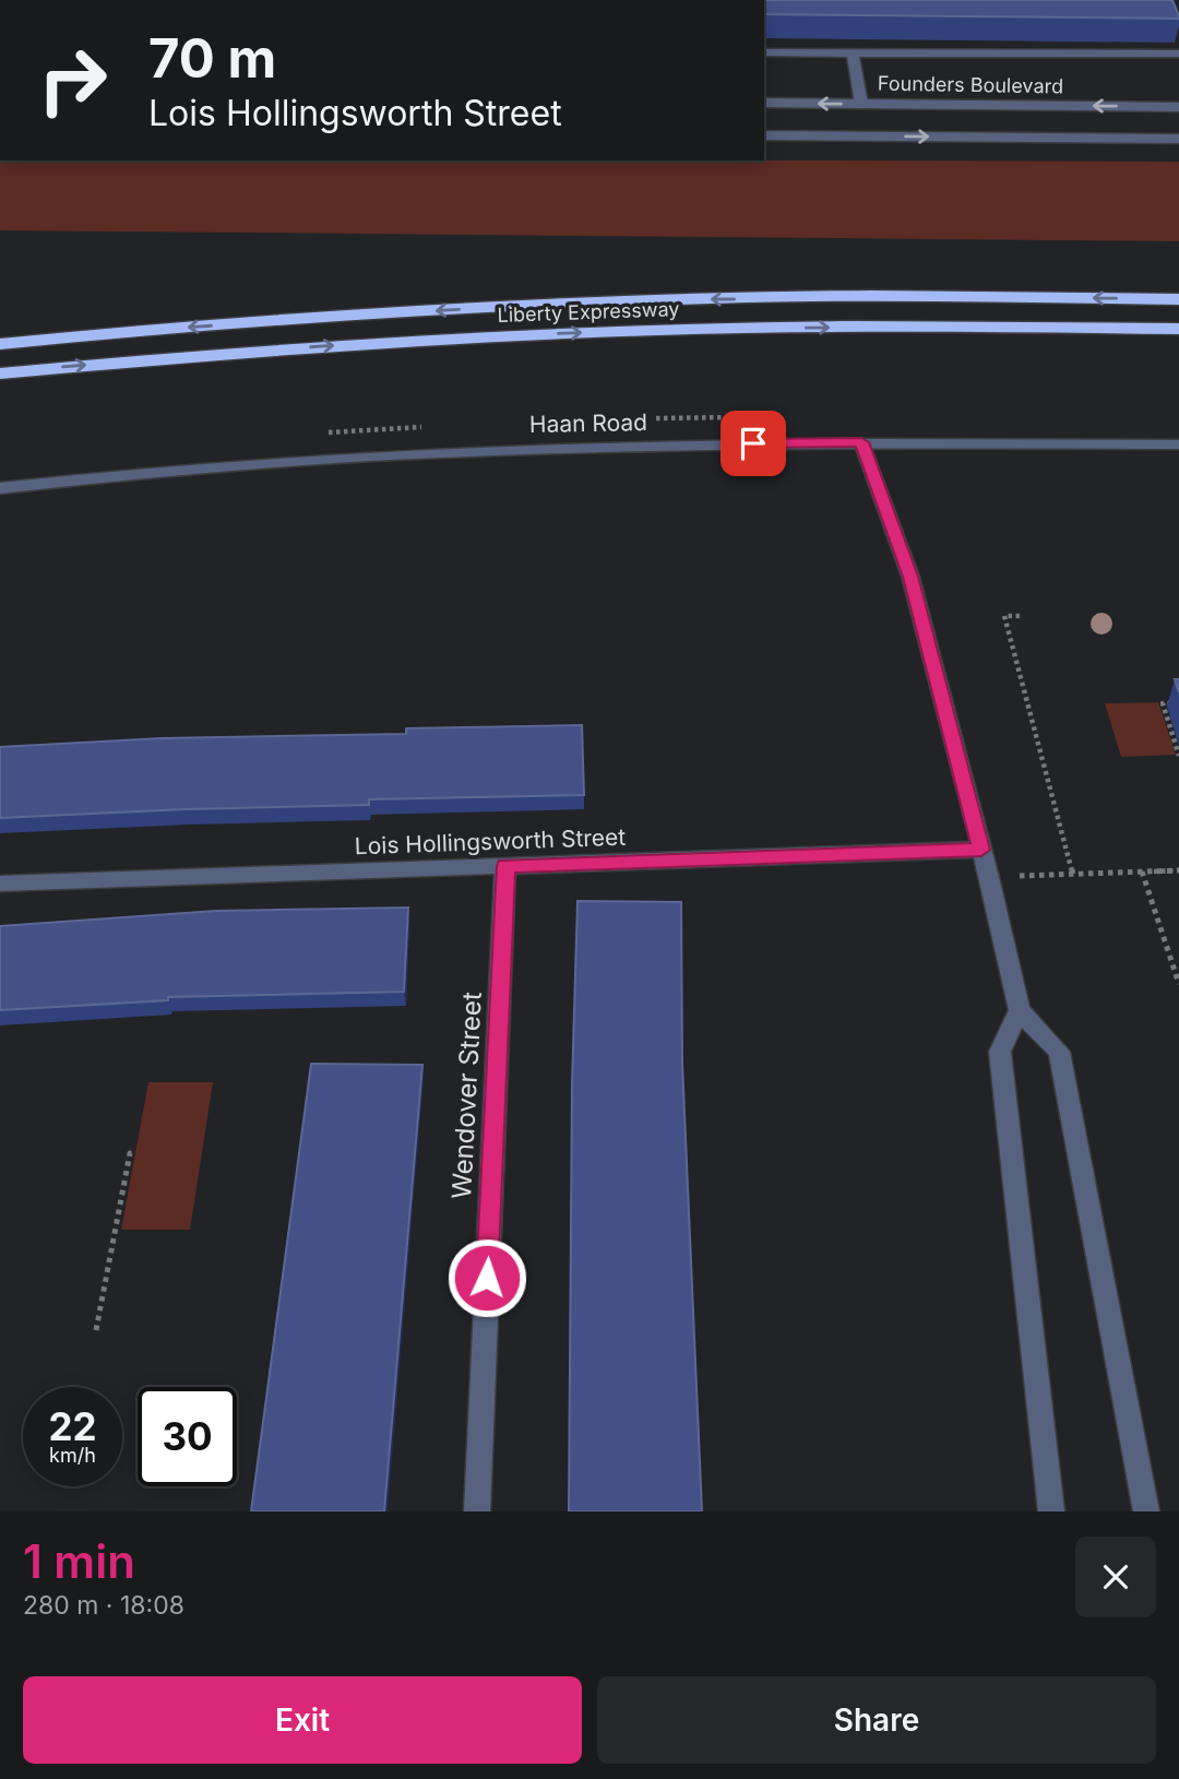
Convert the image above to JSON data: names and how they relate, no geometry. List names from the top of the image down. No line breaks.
{"streets":{"highway":["Liberty Expressway"],"street":["Founders Boulevard","Haan Road","Lois Hollingsworth Street","Wendover Street"]},"crossings":[["Lois Hollingsworth Street","Wendover Street"]],"page":{"turn":["70 m","Lois Hollingsworth Street"],"speed":"22 km/h","limit":"30","heading":["1 min","280 m · 18:08"],"buttons":["Exit","Share"]}}
